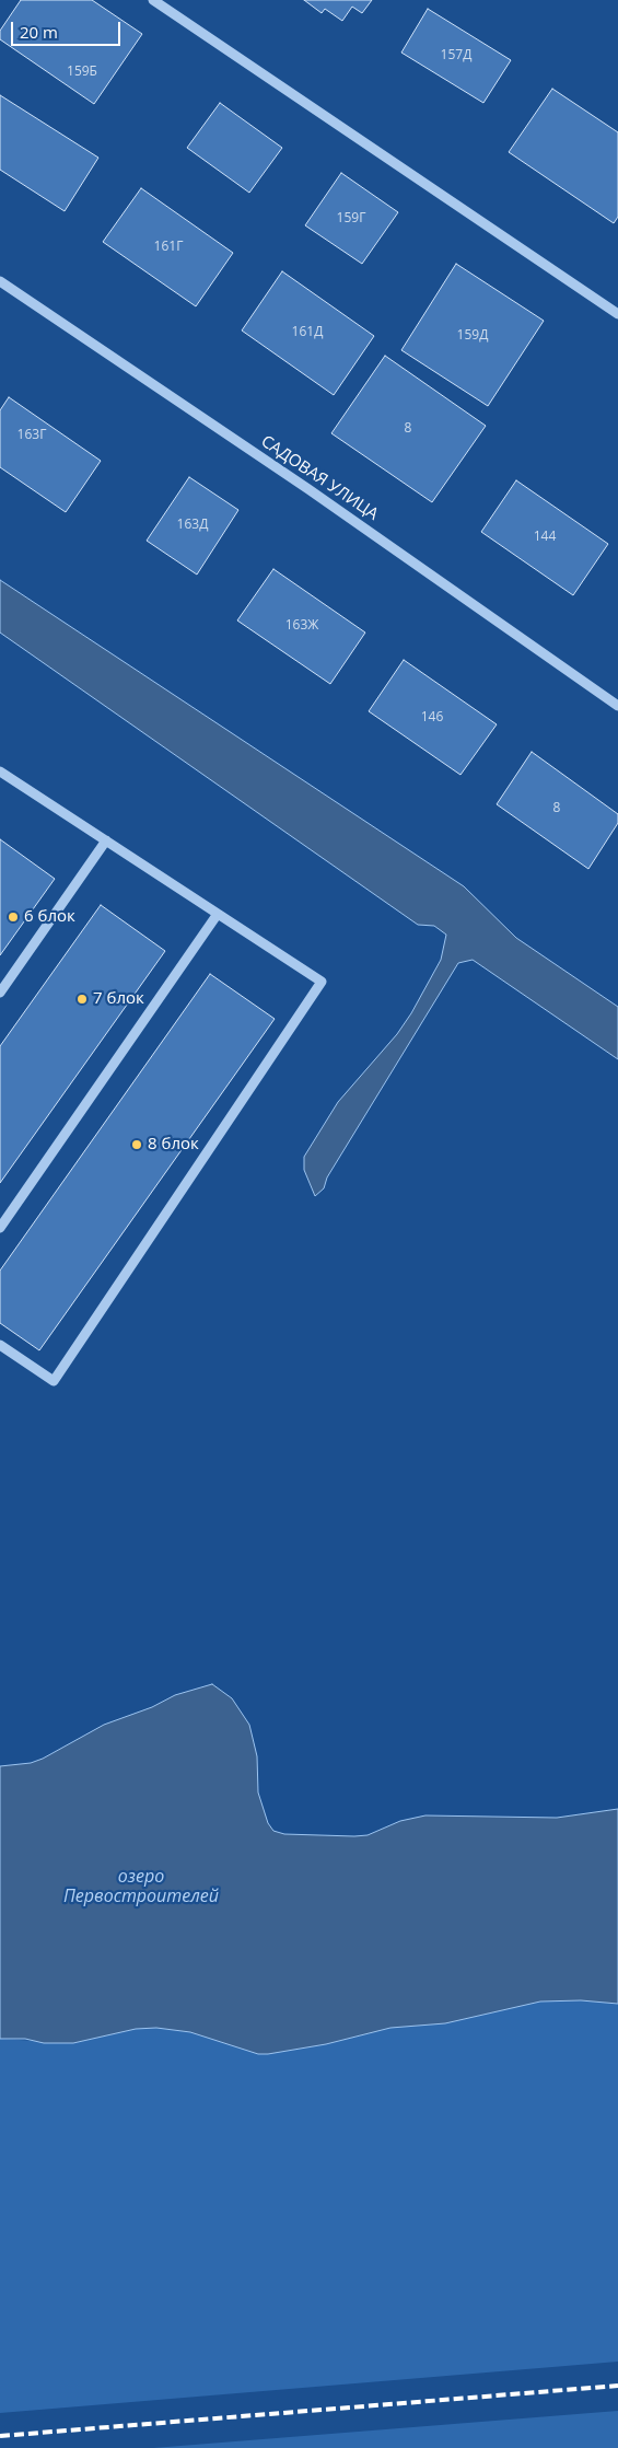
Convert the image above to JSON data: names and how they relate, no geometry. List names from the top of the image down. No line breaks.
{"streets":{"street":["САДОВАЯ УЛИЦА"]},"water":["озеро Первостроителей"],"places":["6 блок","7 блок","8 блок"],"house_numbers":["157Д","159Б","159Г","161Г","161Д","159Д","8","163Г","163Д","144","163Ж","146","8"],"scale_bar":"20 m"}
